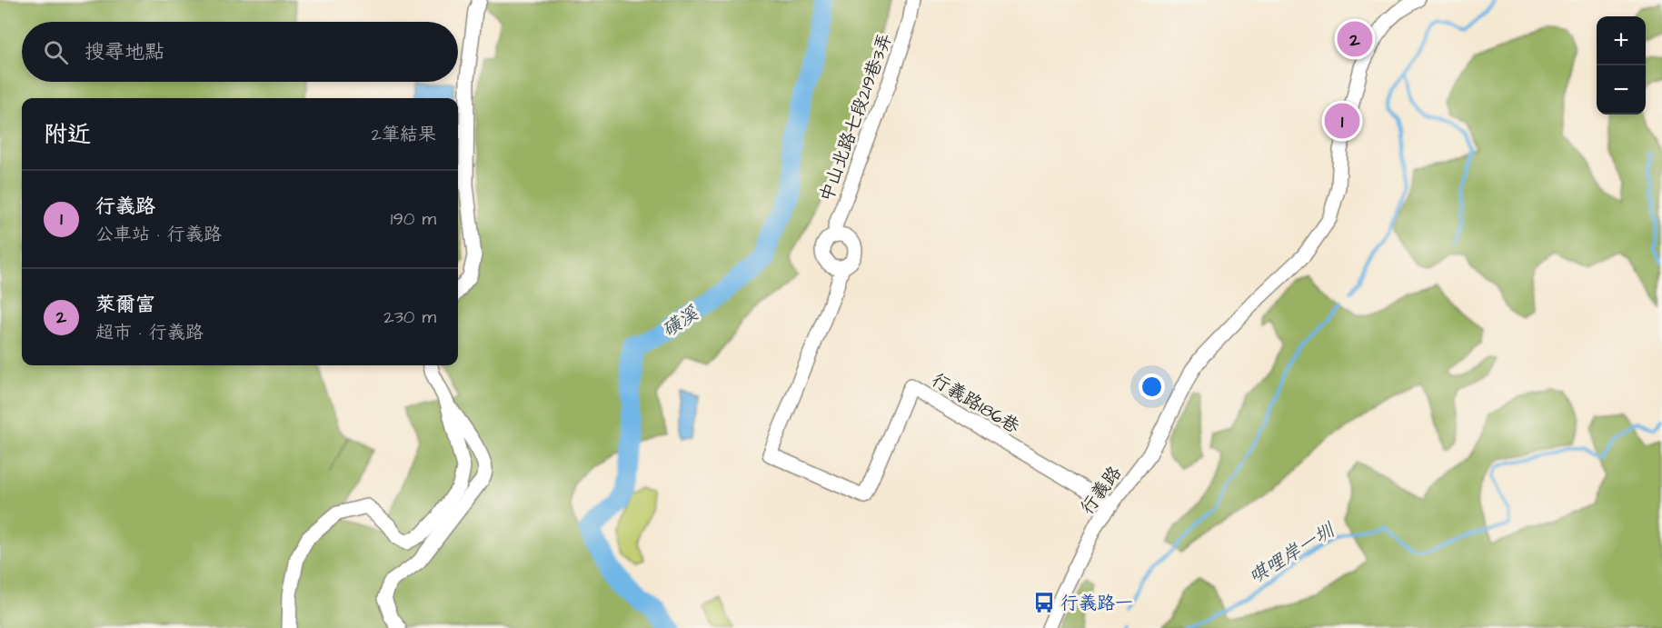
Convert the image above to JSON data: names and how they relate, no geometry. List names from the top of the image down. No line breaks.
{"streets":{"street":["中山北路七段219巷3弄","行義路186巷","行義路"]},"crossings":[["中山北路七段219巷3弄","行義路186巷"],["行義路186巷","行義路"]],"water":["磺溪","唭哩岸一圳"],"places":{"bus stop":["行義路一"]},"page":{"map_buttons":["+","−"],"pins":["2","1"],"search":"搜尋地點","heading":["附近","2筆結果"],"list":[{"mark":"1","name":"行義路","note":"公車站 · 行義路","value":"190 m"},{"mark":"2","name":"萊爾富","note":"超市 · 行義路","value":"230 m"}]}}
